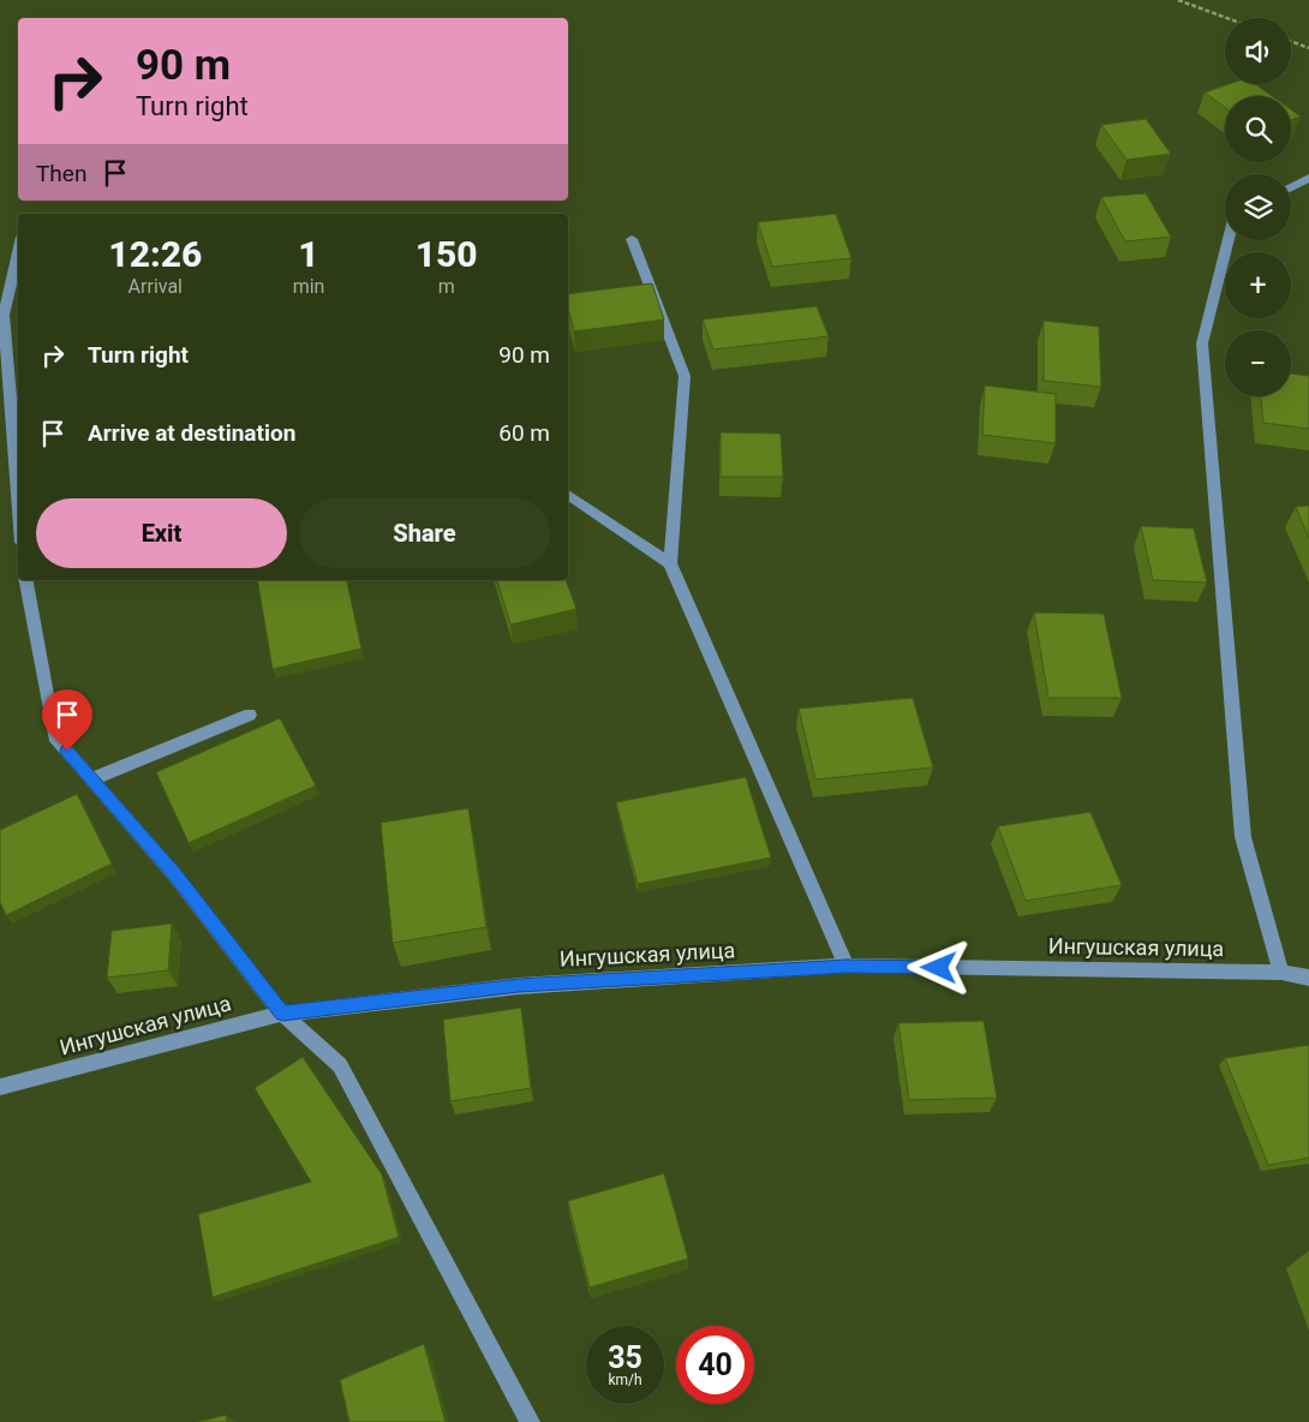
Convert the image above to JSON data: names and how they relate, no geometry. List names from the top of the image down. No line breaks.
{"streets":{"street":["Ингушская улица"]},"page":{"map_buttons":["+","−"],"turn":["90 m","Turn right"],"then":"Then","eta":["12:26","Arrival","1","min","150","m"],"list":[{"name":"Turn right","value":"90 m"},{"name":"Arrive at destination","value":"60 m"}],"buttons":["Exit","Share"],"speed":"35 km/h","limit":"40"}}
